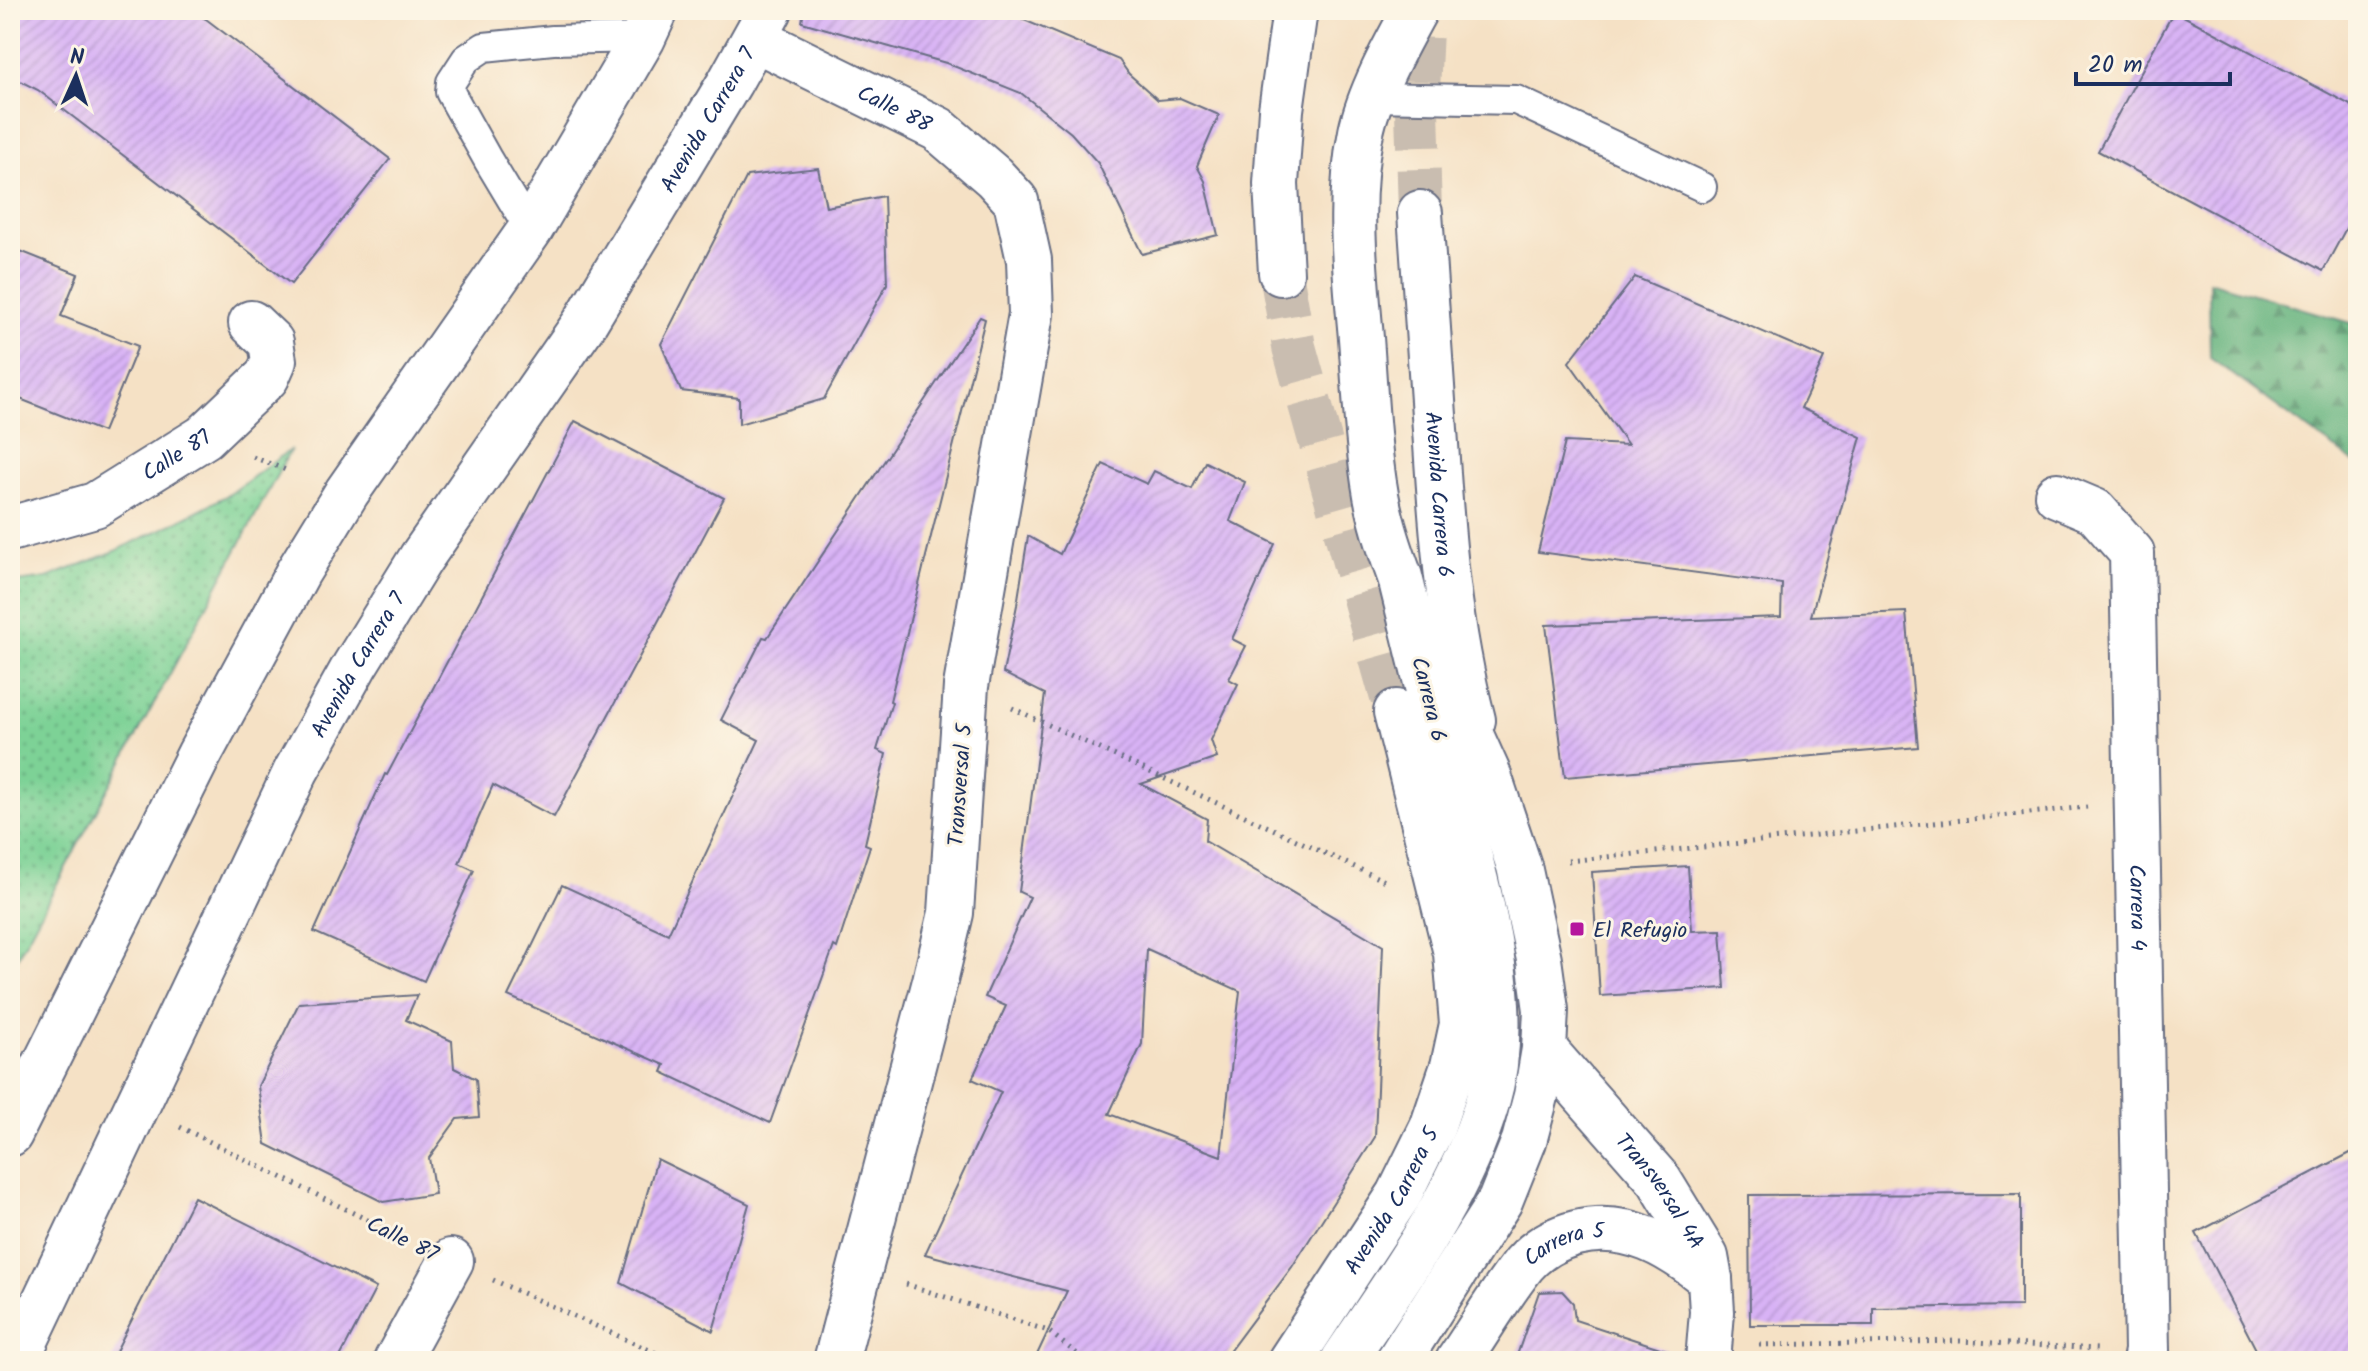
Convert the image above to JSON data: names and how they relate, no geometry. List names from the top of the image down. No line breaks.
{"streets":{"main road":["Calle 88","Avenida Carrera 7","Calle 87","Avenida Carrera 6","Carrera 6","Transversal 5","Carrera 4","Transversal 4A","Avenida Carrera 5","Carrera 5"]},"crossings":[["Calle 88","Avenida Carrera 7"],["Calle 88","Transversal 5"],["Avenida Carrera 7","Calle 87"],["Avenida Carrera 6","Carrera 6"],["Avenida Carrera 6","Transversal 4A"],["Transversal 4A","Carrera 5"]],"places":{"transit":["El Refugio"]},"scale_bar":"20 m","north":"top"}
